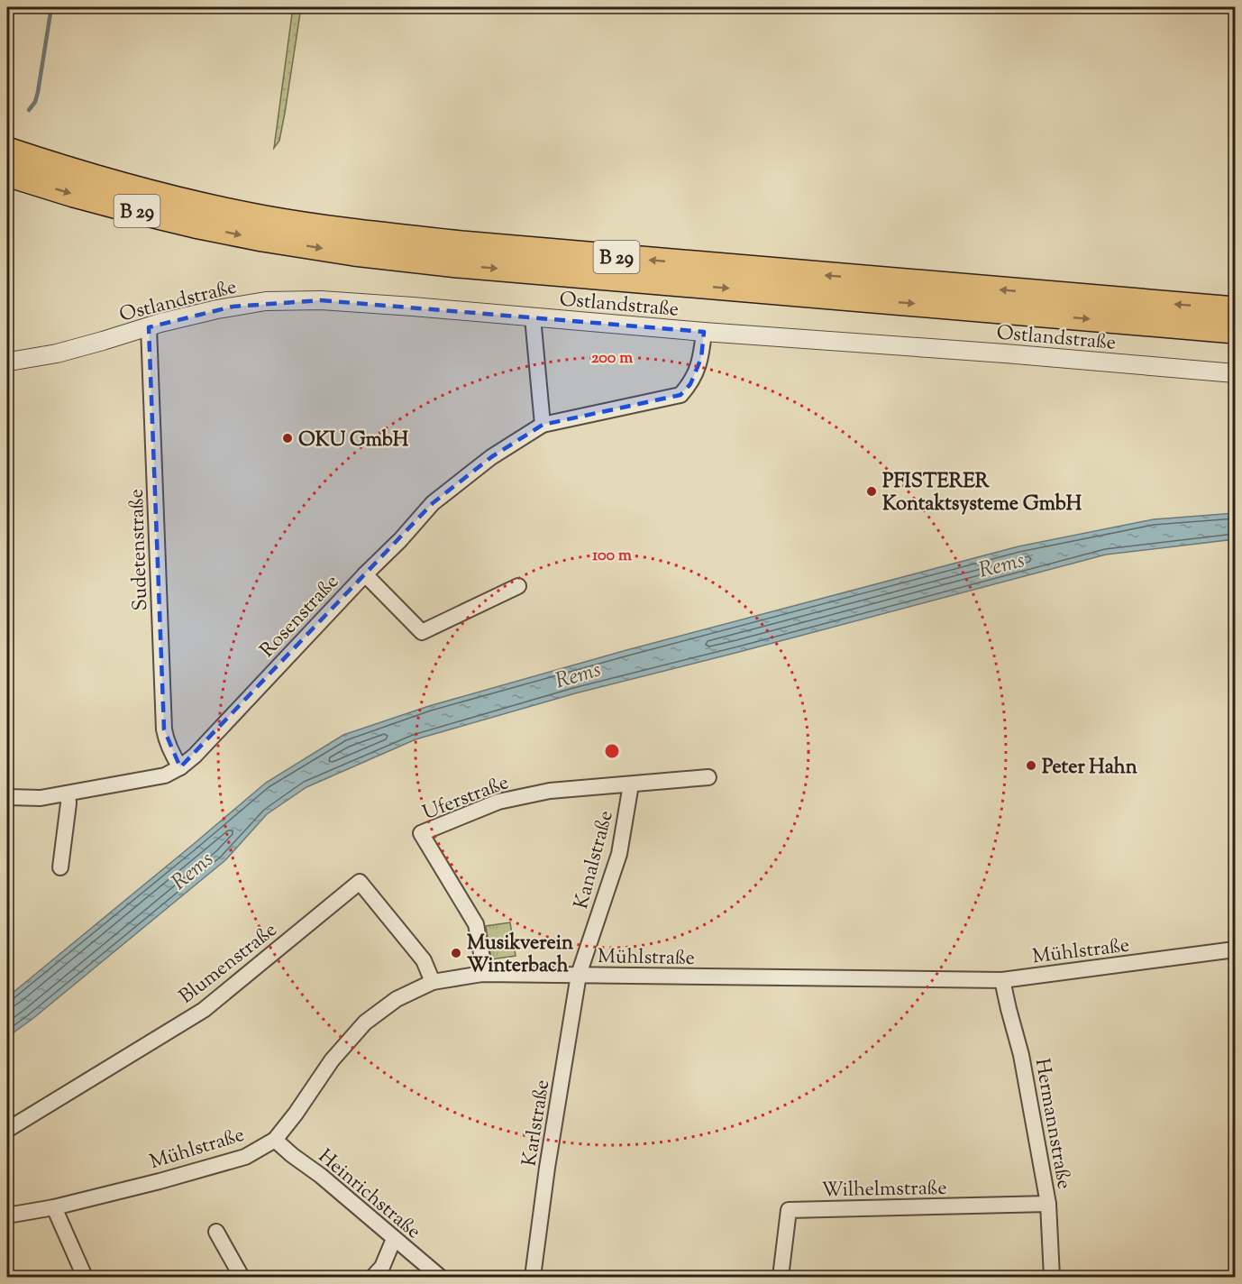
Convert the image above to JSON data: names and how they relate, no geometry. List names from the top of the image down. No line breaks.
{"streets":{"highway":["B 29"],"street":["Ostlandstraße","Sudetenstraße","Rosenstraße","Uferstraße","Kanalstraße","Mühlstraße","Blumenstraße","Karlstraße","Hermannstraße","Wilhelmstraße","Heinrichstraße"]},"crossings":[["Ostlandstraße","Sudetenstraße"],["Ostlandstraße","Rosenstraße"],["Sudetenstraße","Rosenstraße"],["Uferstraße","Kanalstraße"],["Uferstraße","Mühlstraße"],["Kanalstraße","Mühlstraße"],["Kanalstraße","Karlstraße"],["Mühlstraße","Blumenstraße"],["Mühlstraße","Karlstraße"],["Mühlstraße","Hermannstraße"],["Mühlstraße","Heinrichstraße"],["Hermannstraße","Wilhelmstraße"]],"water":["Rems"],"places":["OKU GmbH","PFISTERER Kontaktsysteme GmbH","Peter Hahn","Musikverein Winterbach"],"rings":["200 m","100 m"]}
